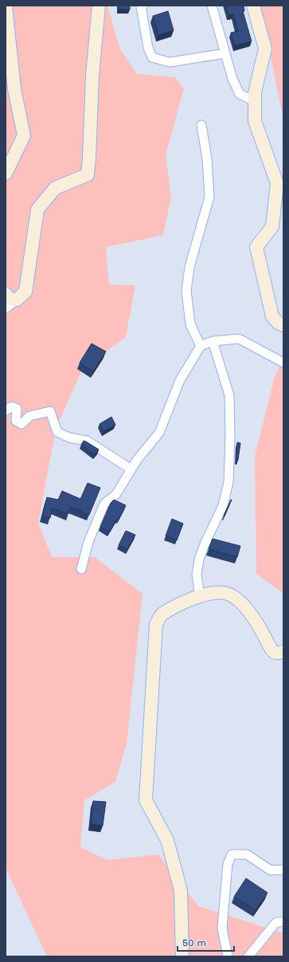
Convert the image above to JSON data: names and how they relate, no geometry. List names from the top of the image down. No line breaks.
{"scale_bar":"50 m"}
